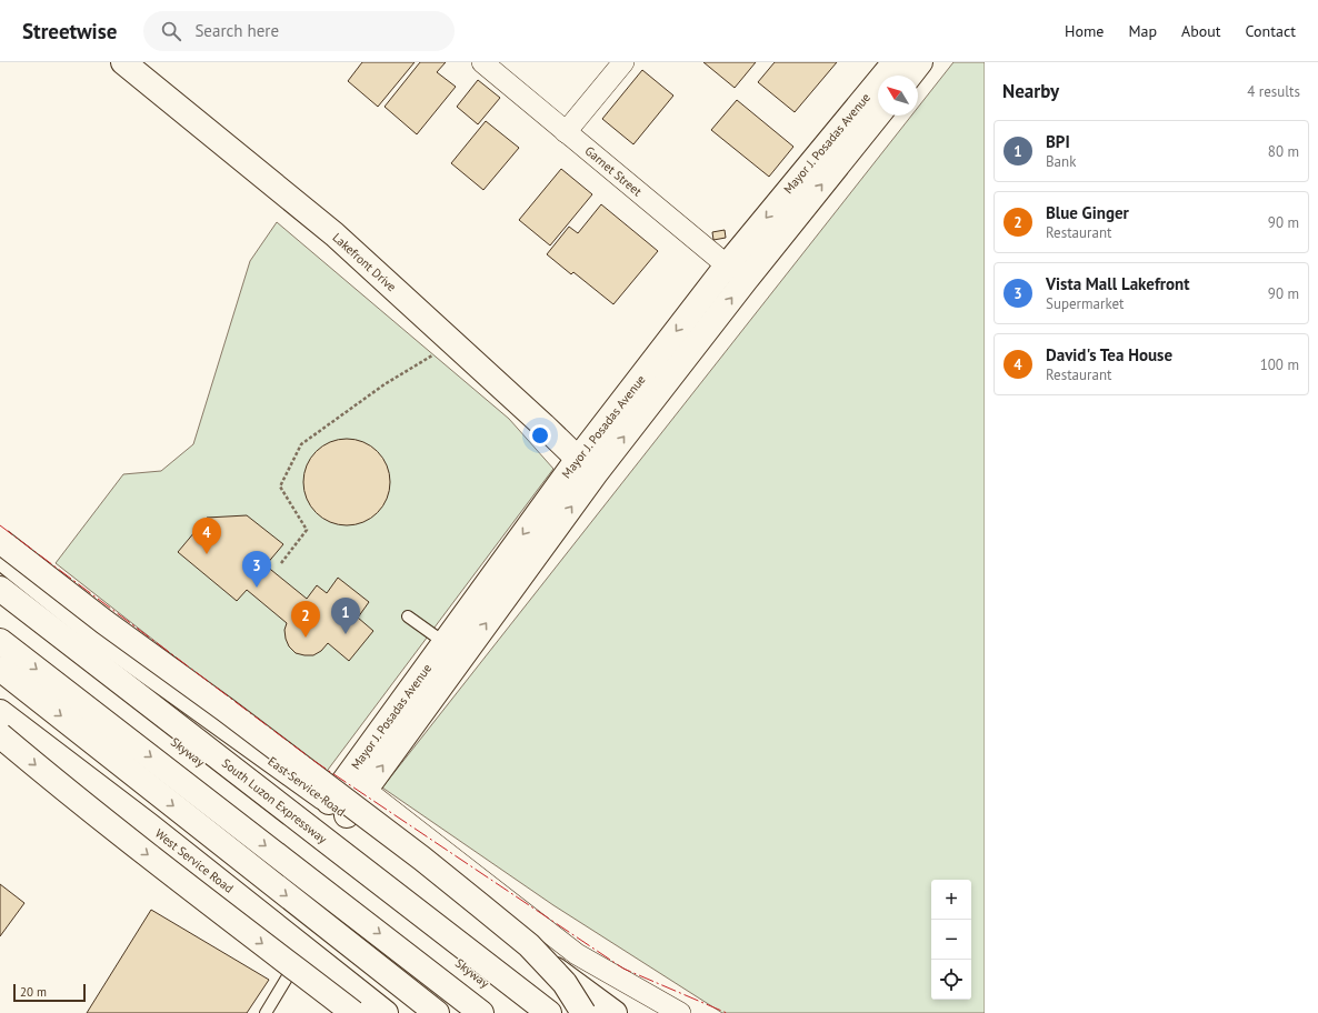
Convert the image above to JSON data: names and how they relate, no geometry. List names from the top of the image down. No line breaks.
{"streets":{"main road":["Mayor J. Posadas Avenue","Lakefront Drive","Skyway","East Service Road","South Luzon Expressway","West Service Road"],"street":["Garnet Street"]},"crossings":[["Mayor J. Posadas Avenue","Garnet Street"],["Mayor J. Posadas Avenue","Lakefront Drive"],["Mayor J. Posadas Avenue","East Service Road"],["Skyway","South Luzon Expressway"]],"scale_bar":"20 m","north":"top left","page":{"header":"Streetwise","search":"Search here","nav":["Home","Map","About","Contact"],"heading":["Nearby","4 results"],"list":[{"mark":"1","name":"BPI","note":"Bank","value":"80 m"},{"mark":"2","name":"Blue Ginger","note":"Restaurant","value":"90 m"},{"mark":"3","name":"Vista Mall Lakefront","note":"Supermarket","value":"90 m"},{"mark":"4","name":"David's Tea House","note":"Restaurant","value":"100 m"}],"pins":["4","3","1","2"],"map_buttons":["+","−"],"scale":"20 m"}}
